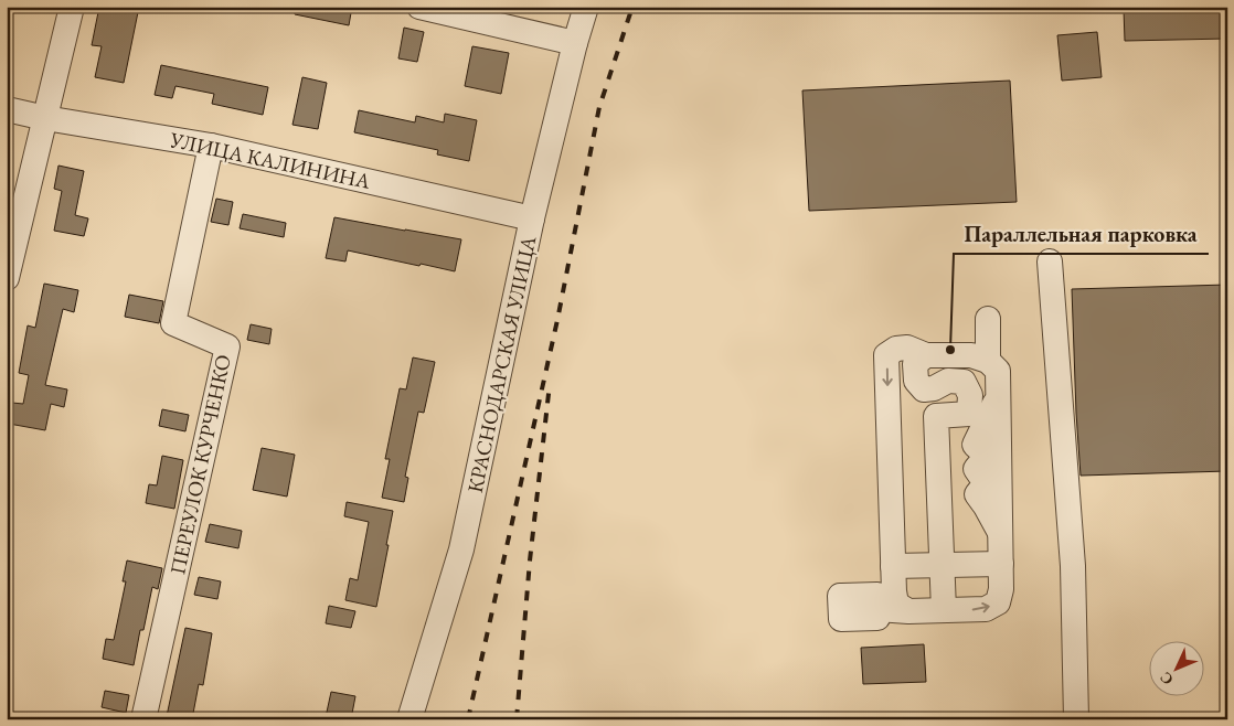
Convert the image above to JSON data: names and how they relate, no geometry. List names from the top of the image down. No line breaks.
{"streets":{"street":["УЛИЦА КАЛИНИНА","КРАСНОДАРСКАЯ УЛИЦА","ПЕРЕУЛОК КУРЧЕНКО"]},"crossings":[["УЛИЦА КАЛИНИНА","КРАСНОДАРСКАЯ УЛИЦА"],["УЛИЦА КАЛИНИНА","ПЕРЕУЛОК КУРЧЕНКО"]],"places":["Параллельная парковка"],"north":"bottom left"}
